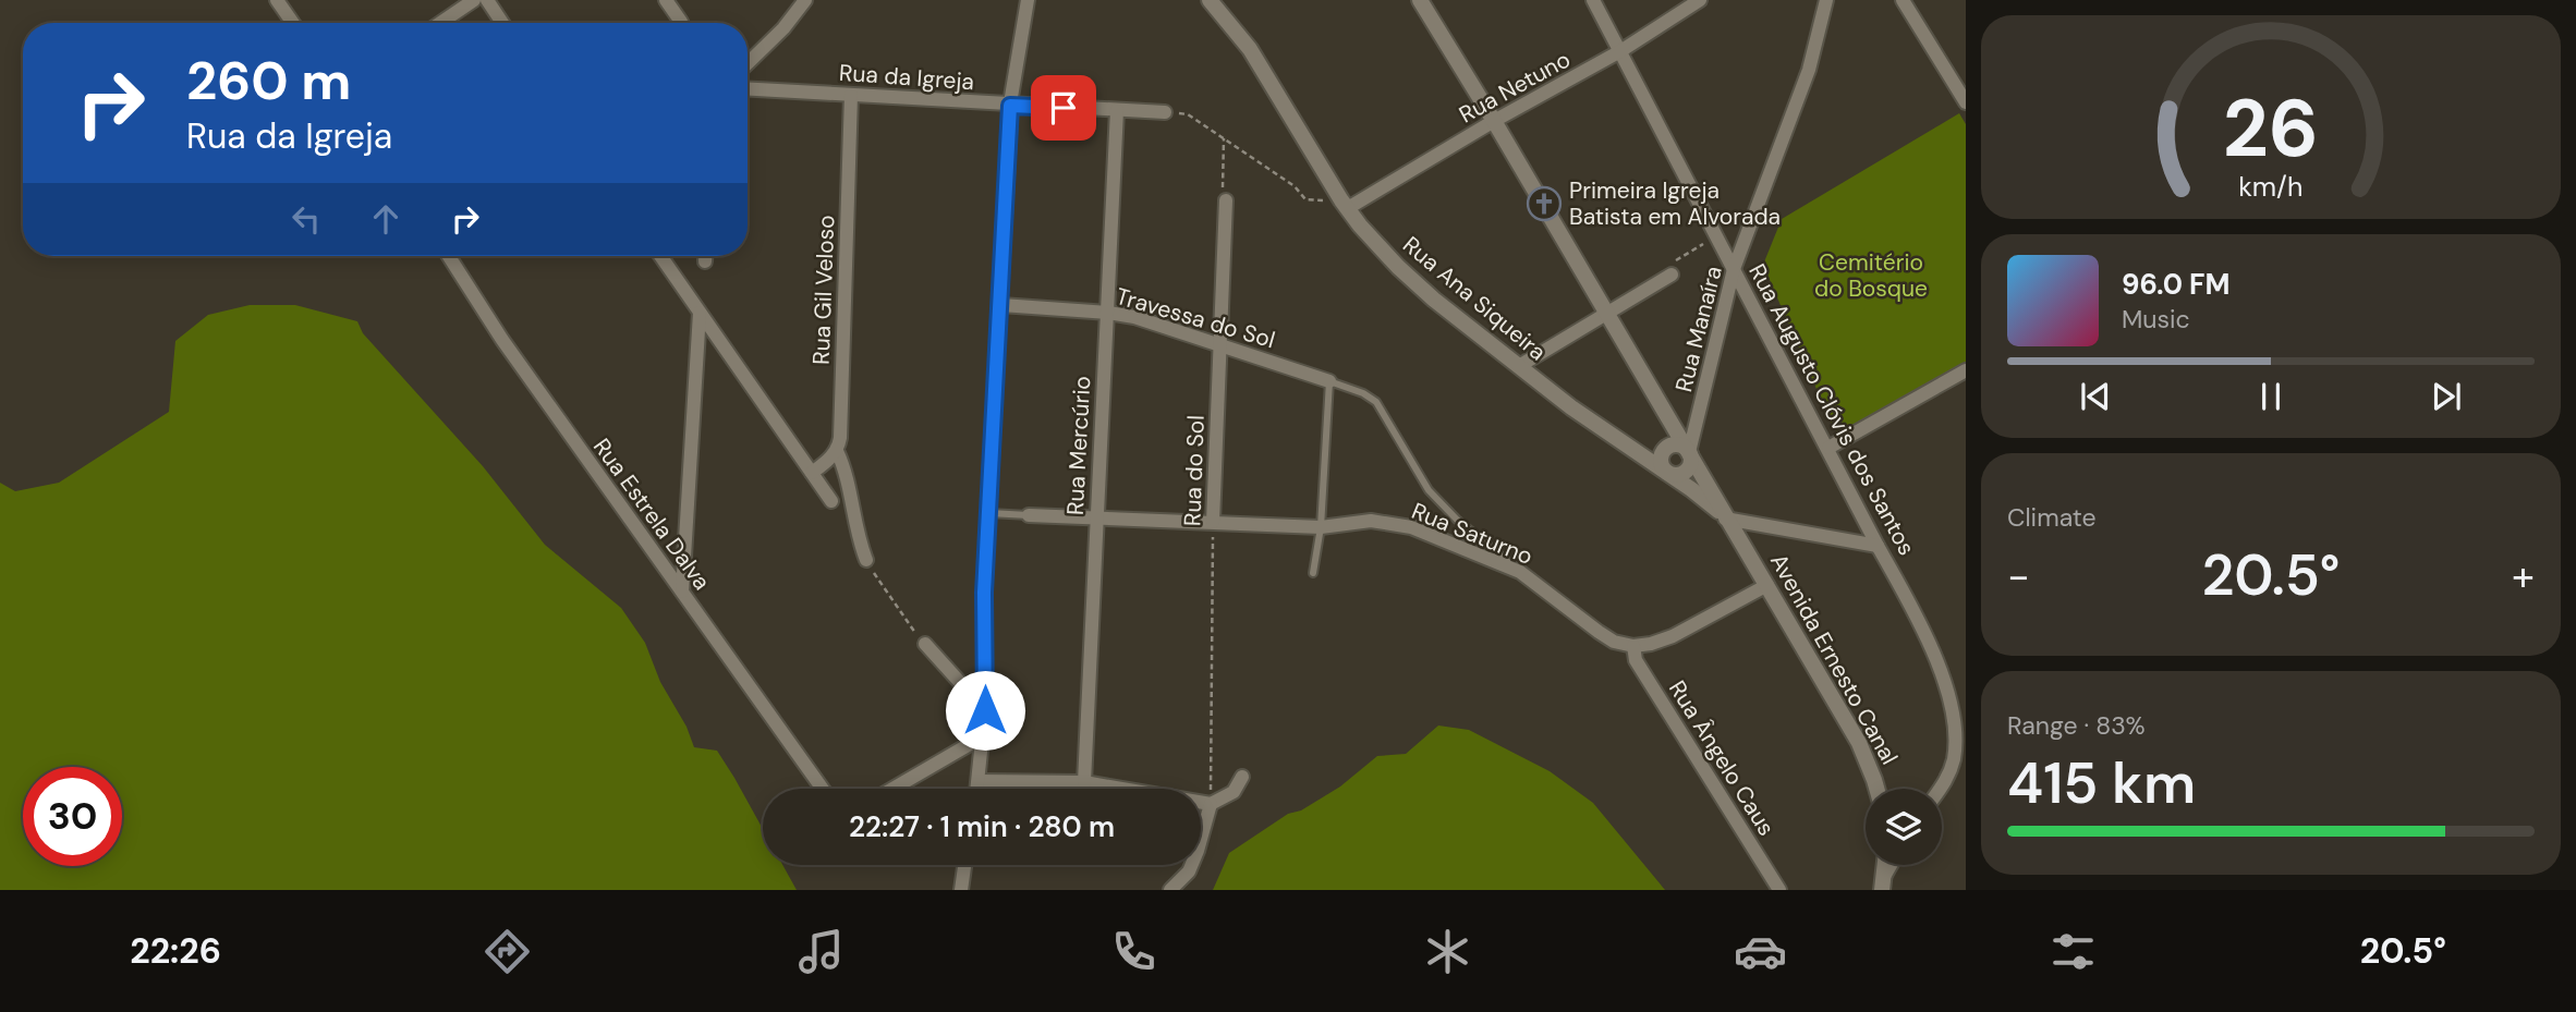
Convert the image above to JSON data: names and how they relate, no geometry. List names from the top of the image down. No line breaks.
{"streets":{"street":["Rua da Igreja","Rua Netuno","Rua Gil Veloso","Rua Ana Siqueira","Travessa do Sol","Rua Manaíra","Rua Augusto Clóvis dos Santos","Rua Mercúrio","Rua do Sol","Rua Estrela Dalva","Rua Saturno","Avenida Ernesto Canal","Rua Ângelo Caus"]},"crossings":[["Rua da Igreja","Rua Gil Veloso"],["Rua da Igreja","Rua Mercúrio"],["Rua Netuno","Rua Ana Siqueira"],["Rua Netuno","Rua Augusto Clóvis dos Santos"],["Rua Netuno","Avenida Ernesto Canal"],["Rua Ana Siqueira","Rua Manaíra"],["Rua Ana Siqueira","Avenida Ernesto Canal"],["Travessa do Sol","Rua Mercúrio"],["Travessa do Sol","Rua do Sol"],["Travessa do Sol","Rua Saturno"],["Rua Manaíra","Rua Augusto Clóvis dos Santos"],["Rua Manaíra","Avenida Ernesto Canal"],["Rua Mercúrio","Rua Saturno"],["Rua do Sol","Rua Saturno"],["Rua Saturno","Rua Ângelo Caus"]],"parks":["Cemitério do Bosque"],"places":{"church":["Primeira Igreja Batista em Alvorada"]},"page":{"turn":["260 m","Rua da Igreja"],"song":["96.0 FM","Music"],"tile":["Climate",["Range · 83%","415 km"]],"heat":["−","20.5°","+"],"limit":"30","trip":"22:27 · 1 min · 280 m","tabs":["22:26","20.5°"],"gauge":["26","km/h"]}}
